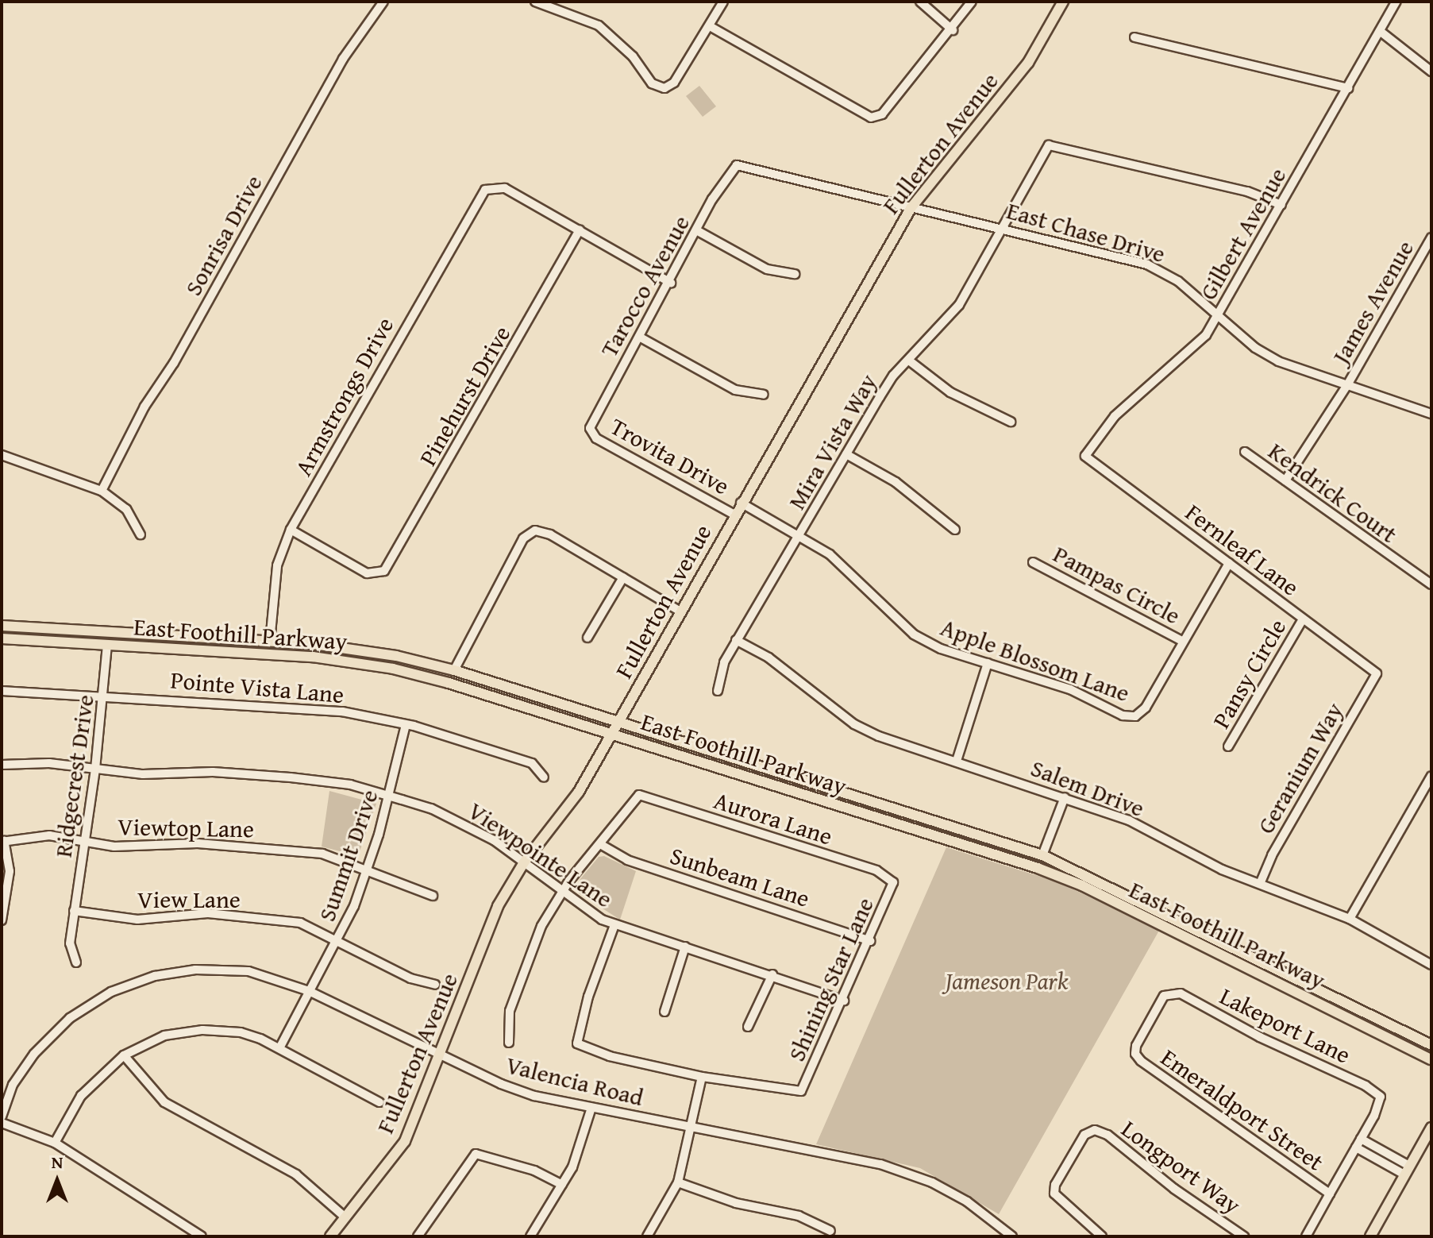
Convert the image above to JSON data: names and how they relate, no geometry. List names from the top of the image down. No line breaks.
{"streets":{"main road":["Fullerton Avenue","East Foothill Parkway"],"street":["East Chase Drive","Gilbert Avenue","Sonrisa Drive","Tarocco Avenue","James Avenue","Pinehurst Drive","Armstrongs Drive","Mira Vista Way","Trovita Drive","Kendrick Court","Fernleaf Lane","Pampas Circle","Apple Blossom Lane","Pansy Circle","Pointe Vista Lane","Geranium Way","Ridgecrest Drive","Salem Drive","Aurora Lane","Viewtop Lane","Viewpointe Lane","Summit Drive","Sunbeam Lane","View Lane","Shining Star Lane","Lakeport Lane","Valencia Road","Emeraldport Street","Longport Way"]},"crossings":[["Fullerton Avenue","East Chase Drive"],["Fullerton Avenue","Trovita Drive"],["Fullerton Avenue","East Foothill Parkway"],["Fullerton Avenue","Apple Blossom Lane"],["Fullerton Avenue","Viewpointe Lane"],["Fullerton Avenue","Valencia Road"],["East Chase Drive","Gilbert Avenue"],["East Chase Drive","Tarocco Avenue"],["East Chase Drive","James Avenue"],["East Chase Drive","Mira Vista Way"],["Gilbert Avenue","Mira Vista Way"],["Gilbert Avenue","Fernleaf Lane"],["Tarocco Avenue","Trovita Drive"],["James Avenue","Kendrick Court"],["Pinehurst Drive","Armstrongs Drive"],["Armstrongs Drive","East Foothill Parkway"],["Mira Vista Way","Apple Blossom Lane"],["Mira Vista Way","Salem Drive"],["Fernleaf Lane","Pansy Circle"],["Fernleaf Lane","Geranium Way"],["Pampas Circle","Apple Blossom Lane"],["East Foothill Parkway","Ridgecrest Drive"],["Pointe Vista Lane","Ridgecrest Drive"],["Pointe Vista Lane","Summit Drive"],["Geranium Way","Salem Drive"],["Ridgecrest Drive","Viewtop Lane"],["Ridgecrest Drive","Viewpointe Lane"],["Ridgecrest Drive","View Lane"],["Aurora Lane","Sunbeam Lane"],["Aurora Lane","Shining Star Lane"],["Viewtop Lane","Summit Drive"],["Viewpointe Lane","Summit Drive"],["Viewpointe Lane","Shining Star Lane"],["Summit Drive","View Lane"],["Summit Drive","Valencia Road"],["Sunbeam Lane","Shining Star Lane"],["Lakeport Lane","Emeraldport Street"]],"parks":["Jameson Park"],"north":"top"}
